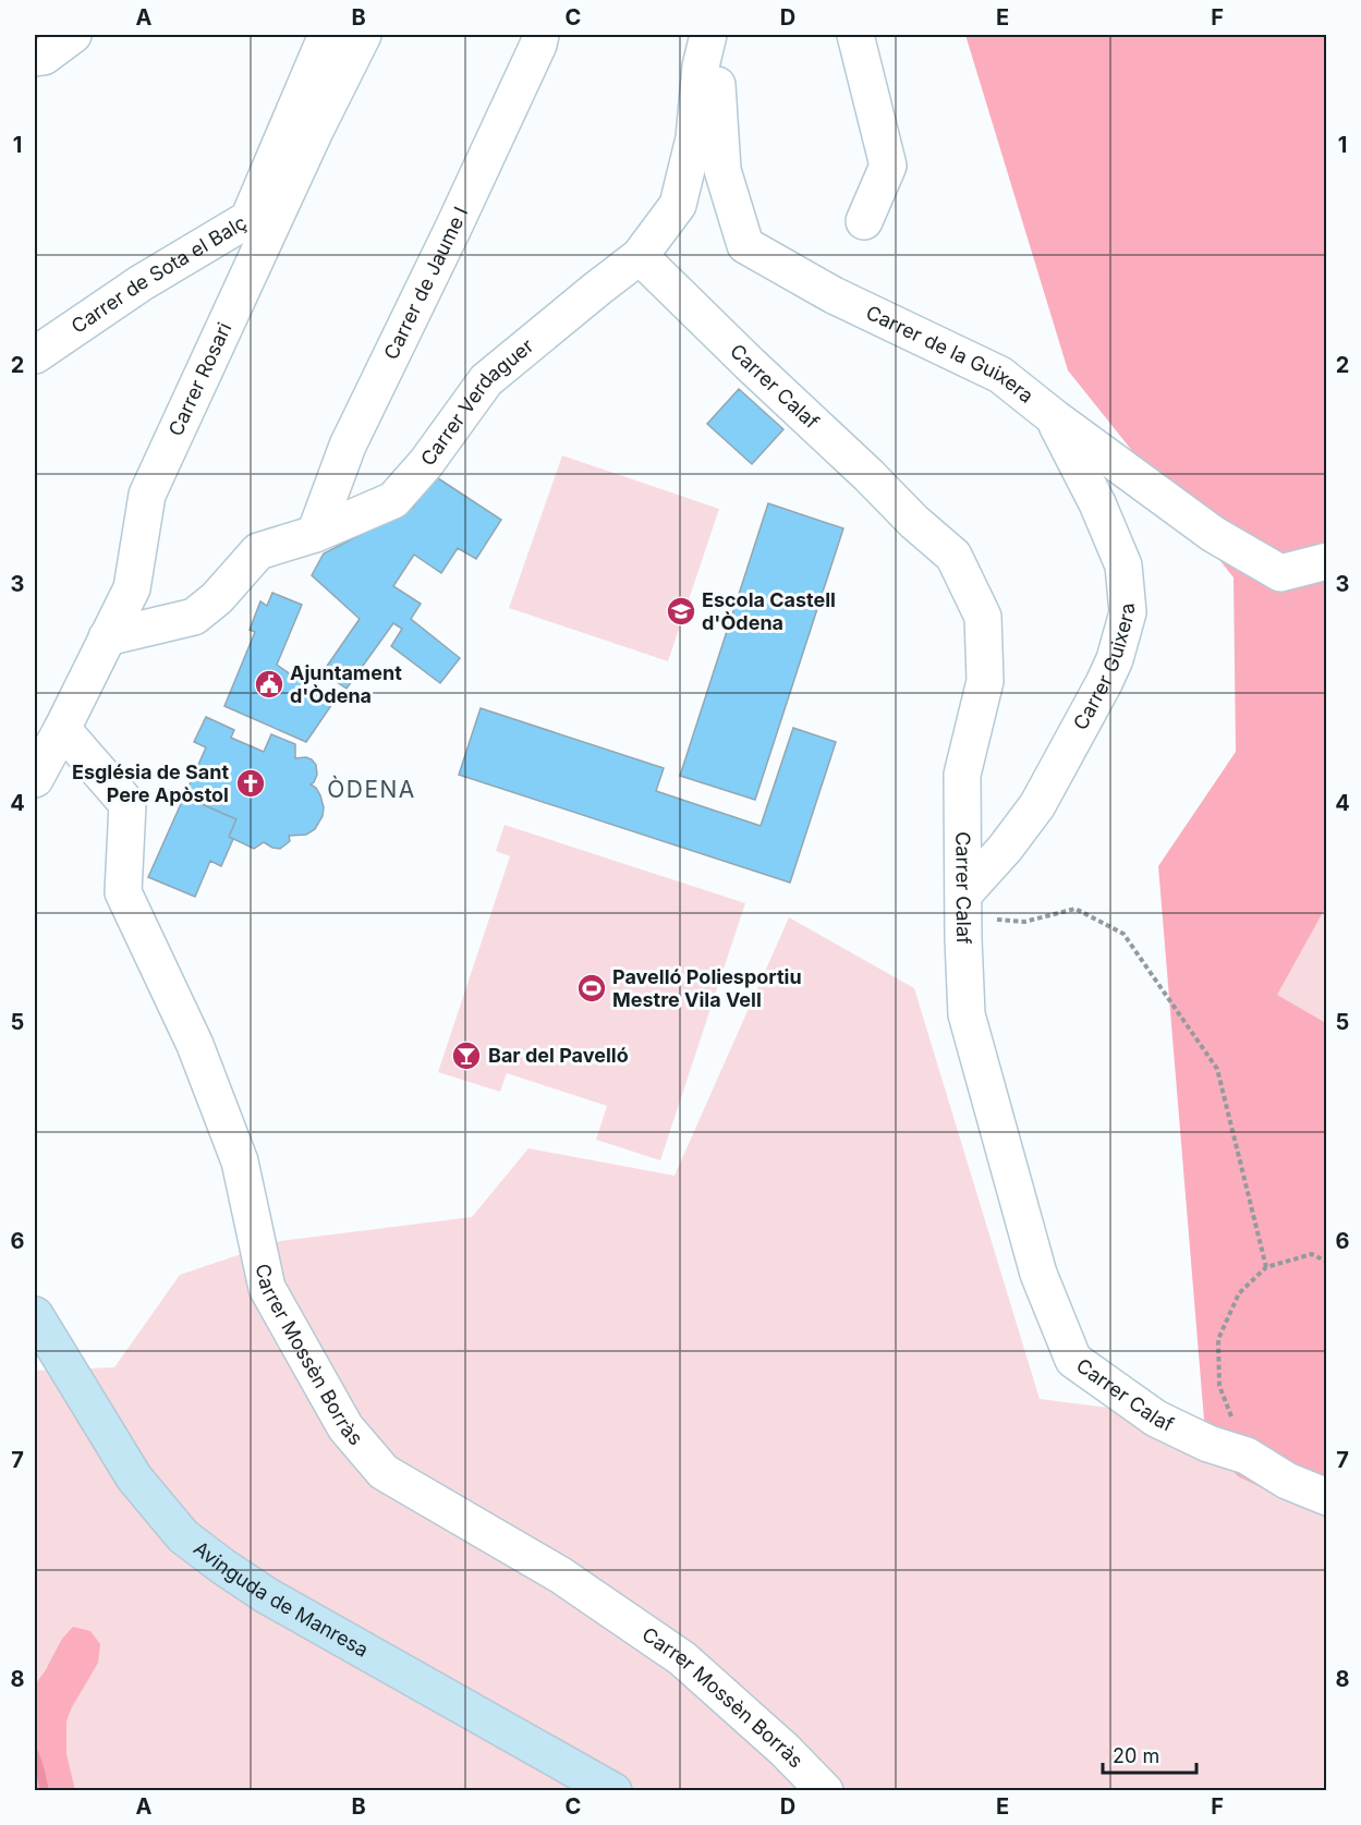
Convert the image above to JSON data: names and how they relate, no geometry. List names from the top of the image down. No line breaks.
{"streets":{"street":["Carrer de Sota el Balç","Carrer de Jaume I","Carrer de la Guixera","Carrer Rosari","Carrer Calaf","Carrer Verdaguer","Carrer Guixera","Carrer Mossèn Borràs","Avinguda de Manresa"]},"crossings":[["Carrer de Jaume I","Carrer Verdaguer"],["Carrer de la Guixera","Carrer Verdaguer"],["Carrer de la Guixera","Carrer Guixera"],["Carrer Rosari","Carrer Verdaguer"],["Carrer Rosari","Carrer Mossèn Borràs"],["Carrer Calaf","Carrer Verdaguer"],["Carrer Calaf","Carrer Guixera"]],"districts":["ÒDENA"],"places":{"school or university":["Escola Castell d'Òdena"],"public building":["Ajuntament d'Òdena"],"church":["Església de Sant Pere Apòstol"],"sports":["Pavelló Poliesportiu Mestre Vila Vell"],"bar":["Bar del Pavelló"]},"scale_bar":"20 m","grid":{"columns":["A","B","C","D","E","F"],"rows":["1","2","3","4","5","6","7","8"]}}
